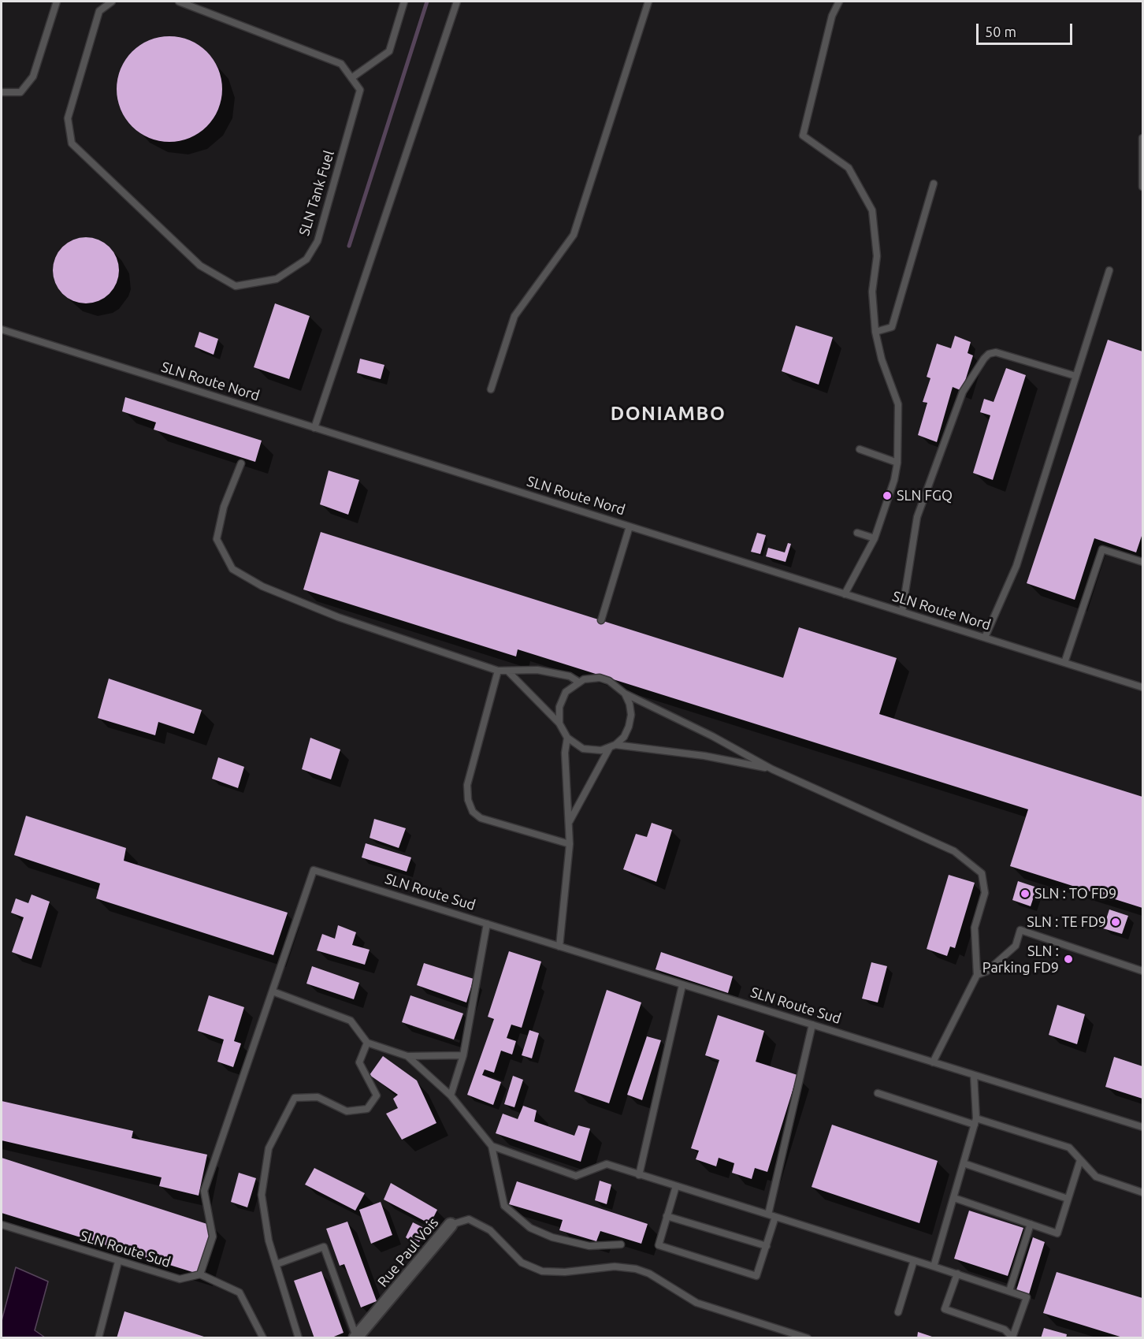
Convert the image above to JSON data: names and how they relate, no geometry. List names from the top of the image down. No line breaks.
{"streets":{"street":["Rue Paul Vois"],"lane":["SLN Tank Fuel","SLN Route Nord","SLN Route Sud"]},"districts":["DONIAMBO"],"places":["SLN FGQ","SLN : TO FD9","SLN : TE FD9","SLN : Parking FD9"],"scale_bar":"50 m"}
